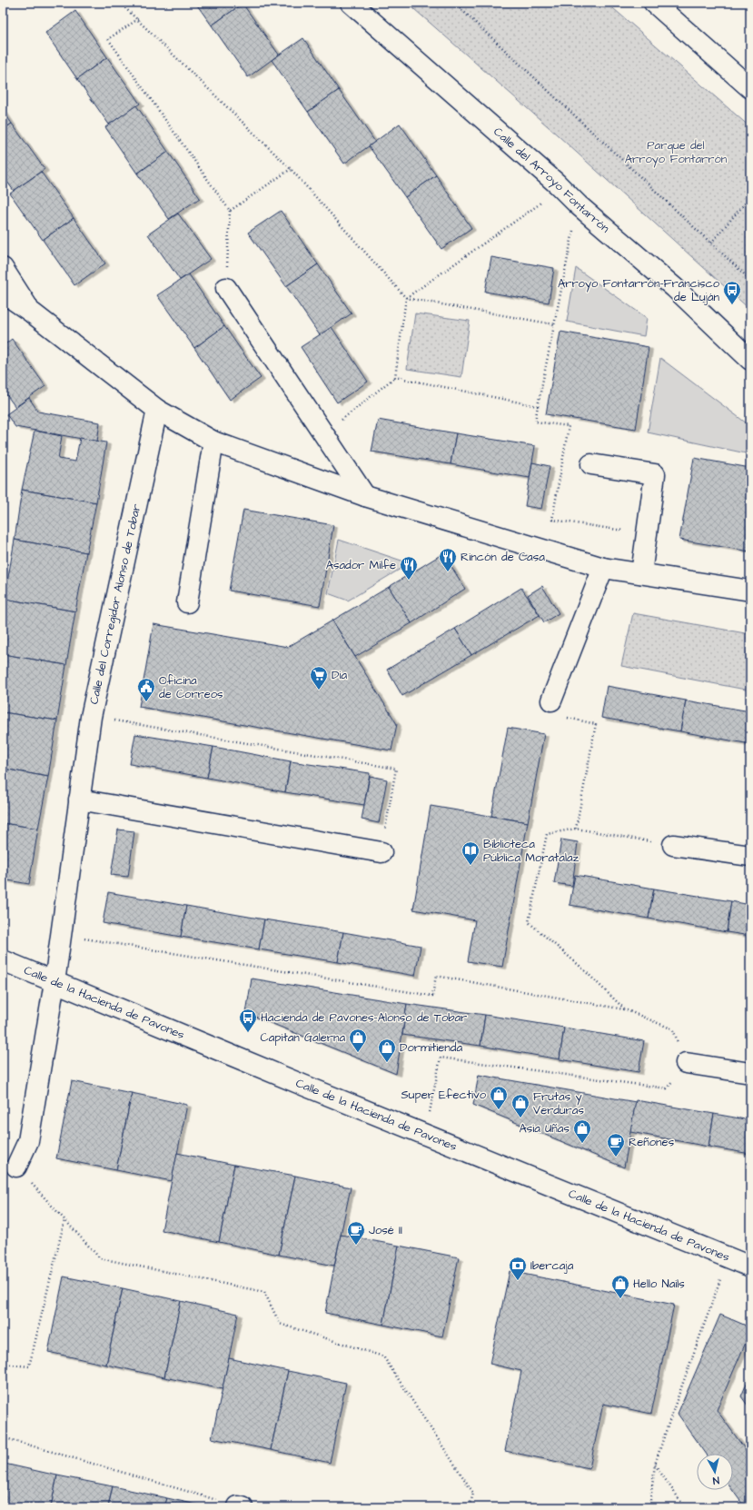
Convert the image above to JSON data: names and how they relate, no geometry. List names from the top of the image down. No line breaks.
{"streets":{"main road":["Calle del Arroyo Fontarrón","Calle del Corregidor Alonso de Tobar","Calle de la Hacienda de Pavones"]},"crossings":[["Calle del Corregidor Alonso de Tobar","Calle de la Hacienda de Pavones"]],"parks":["Parque del Arroyo Fontarrón"],"places":{"bus stop":["Arroyo Fontarrón-Francisco de Luján","Hacienda de Pavones-Alonso de Tobar"],"restaurant":["Rincón de Casa","Asador Milfe"],"supermarket":["Dia"],"public building":["Oficina de Correos"],"library":["Biblioteca Pública Moratalaz"],"shop":["Capitan Galerna","Dormitienda","Super Efectivo","Frutas y Verduras","Asia Uñas","Hello Nails"],"cafe":["Reñones","José II"],"bank":["Ibercaja"]},"north":"bottom"}
